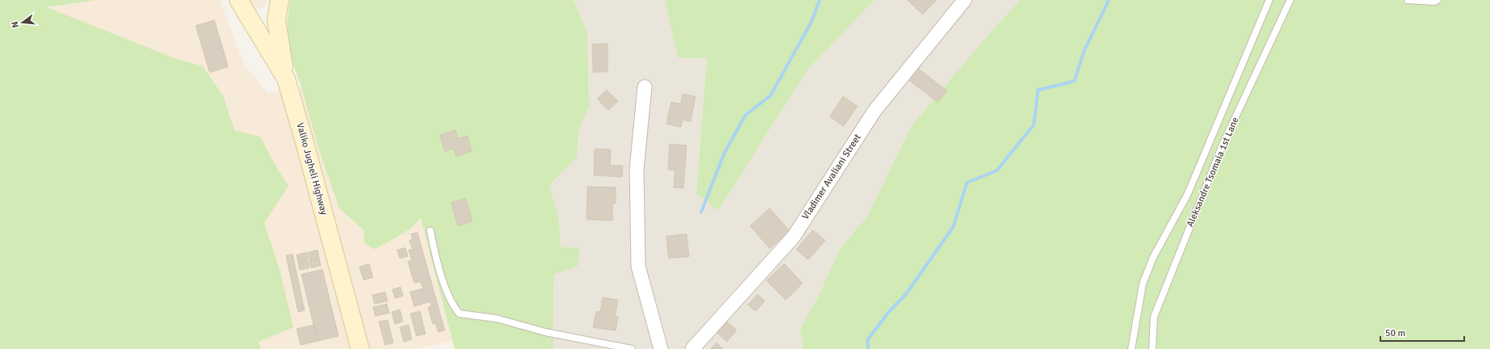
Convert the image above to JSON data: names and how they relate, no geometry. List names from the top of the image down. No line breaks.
{"streets":{"main road":["Valiko Jugheli Highway"],"street":["Vladimer Avaliani Street"],"lane":["Aleksandre Tsomaia 1st Lane"]},"scale_bar":"50 m","north":"left"}
